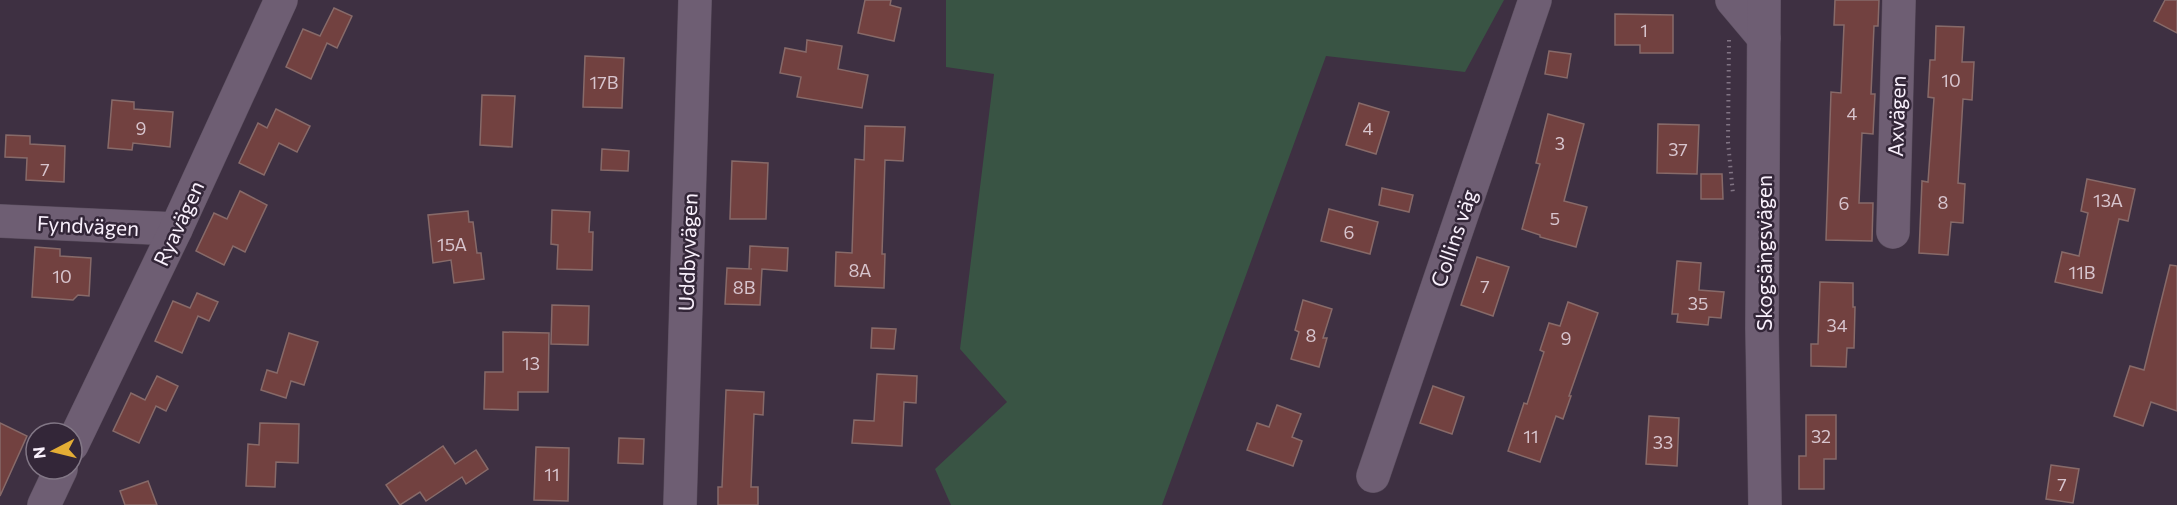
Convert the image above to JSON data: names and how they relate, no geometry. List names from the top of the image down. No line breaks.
{"streets":{"street":["Axvägen","Ryavägen","Fyndvägen","Collins väg","Uddbyvägen","Skogsängsvägen"]},"crossings":[["Ryavägen","Fyndvägen"]],"house_numbers":["1","10","17B","4","9","4","3","37","7","13A","8","6","5","6","15A","8A","11B","10","7","8B","35","34","8","9","13","11","32","33","11","7"],"north":"left"}
